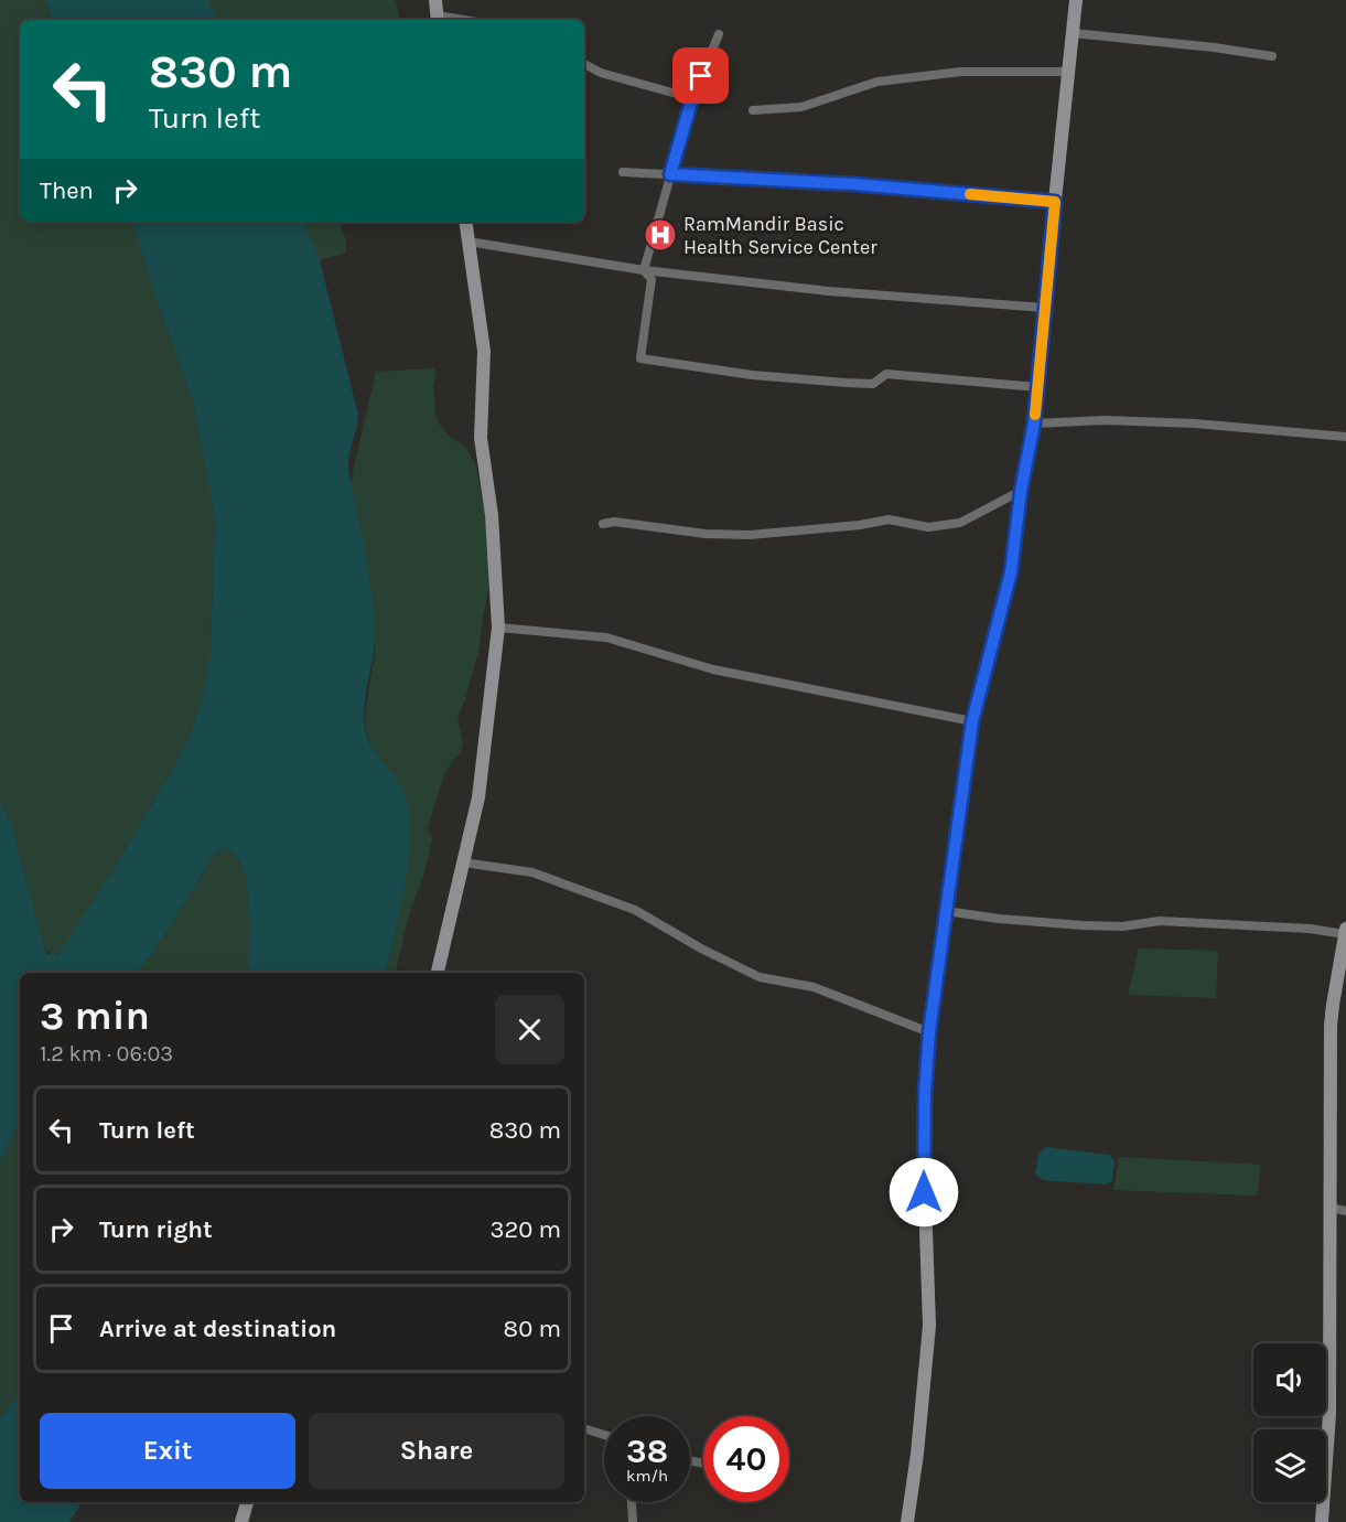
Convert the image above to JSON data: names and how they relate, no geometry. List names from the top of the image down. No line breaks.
{"places":{"hospital":["RamMandir Basic Health Service Center"]},"page":{"turn":["830 m","Turn left"],"then":"Then","heading":["3 min","1.2 km · 06:03"],"list":[{"name":"Turn left","value":"830 m"},{"name":"Turn right","value":"320 m"},{"name":"Arrive at destination","value":"80 m"}],"buttons":["Exit","Share"],"speed":"38 km/h","limit":"40"}}
